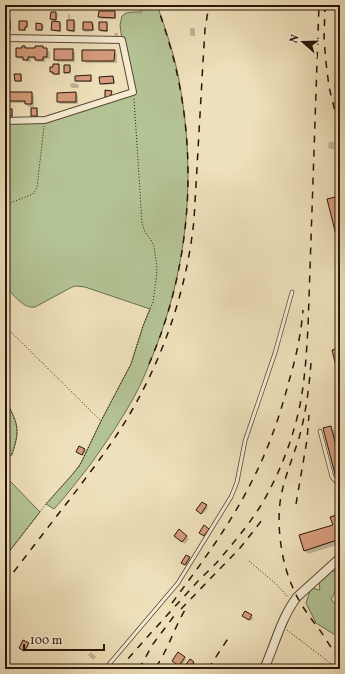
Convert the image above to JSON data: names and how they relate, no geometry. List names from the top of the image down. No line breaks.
{"scale_bar":"100 m","north":"left"}
